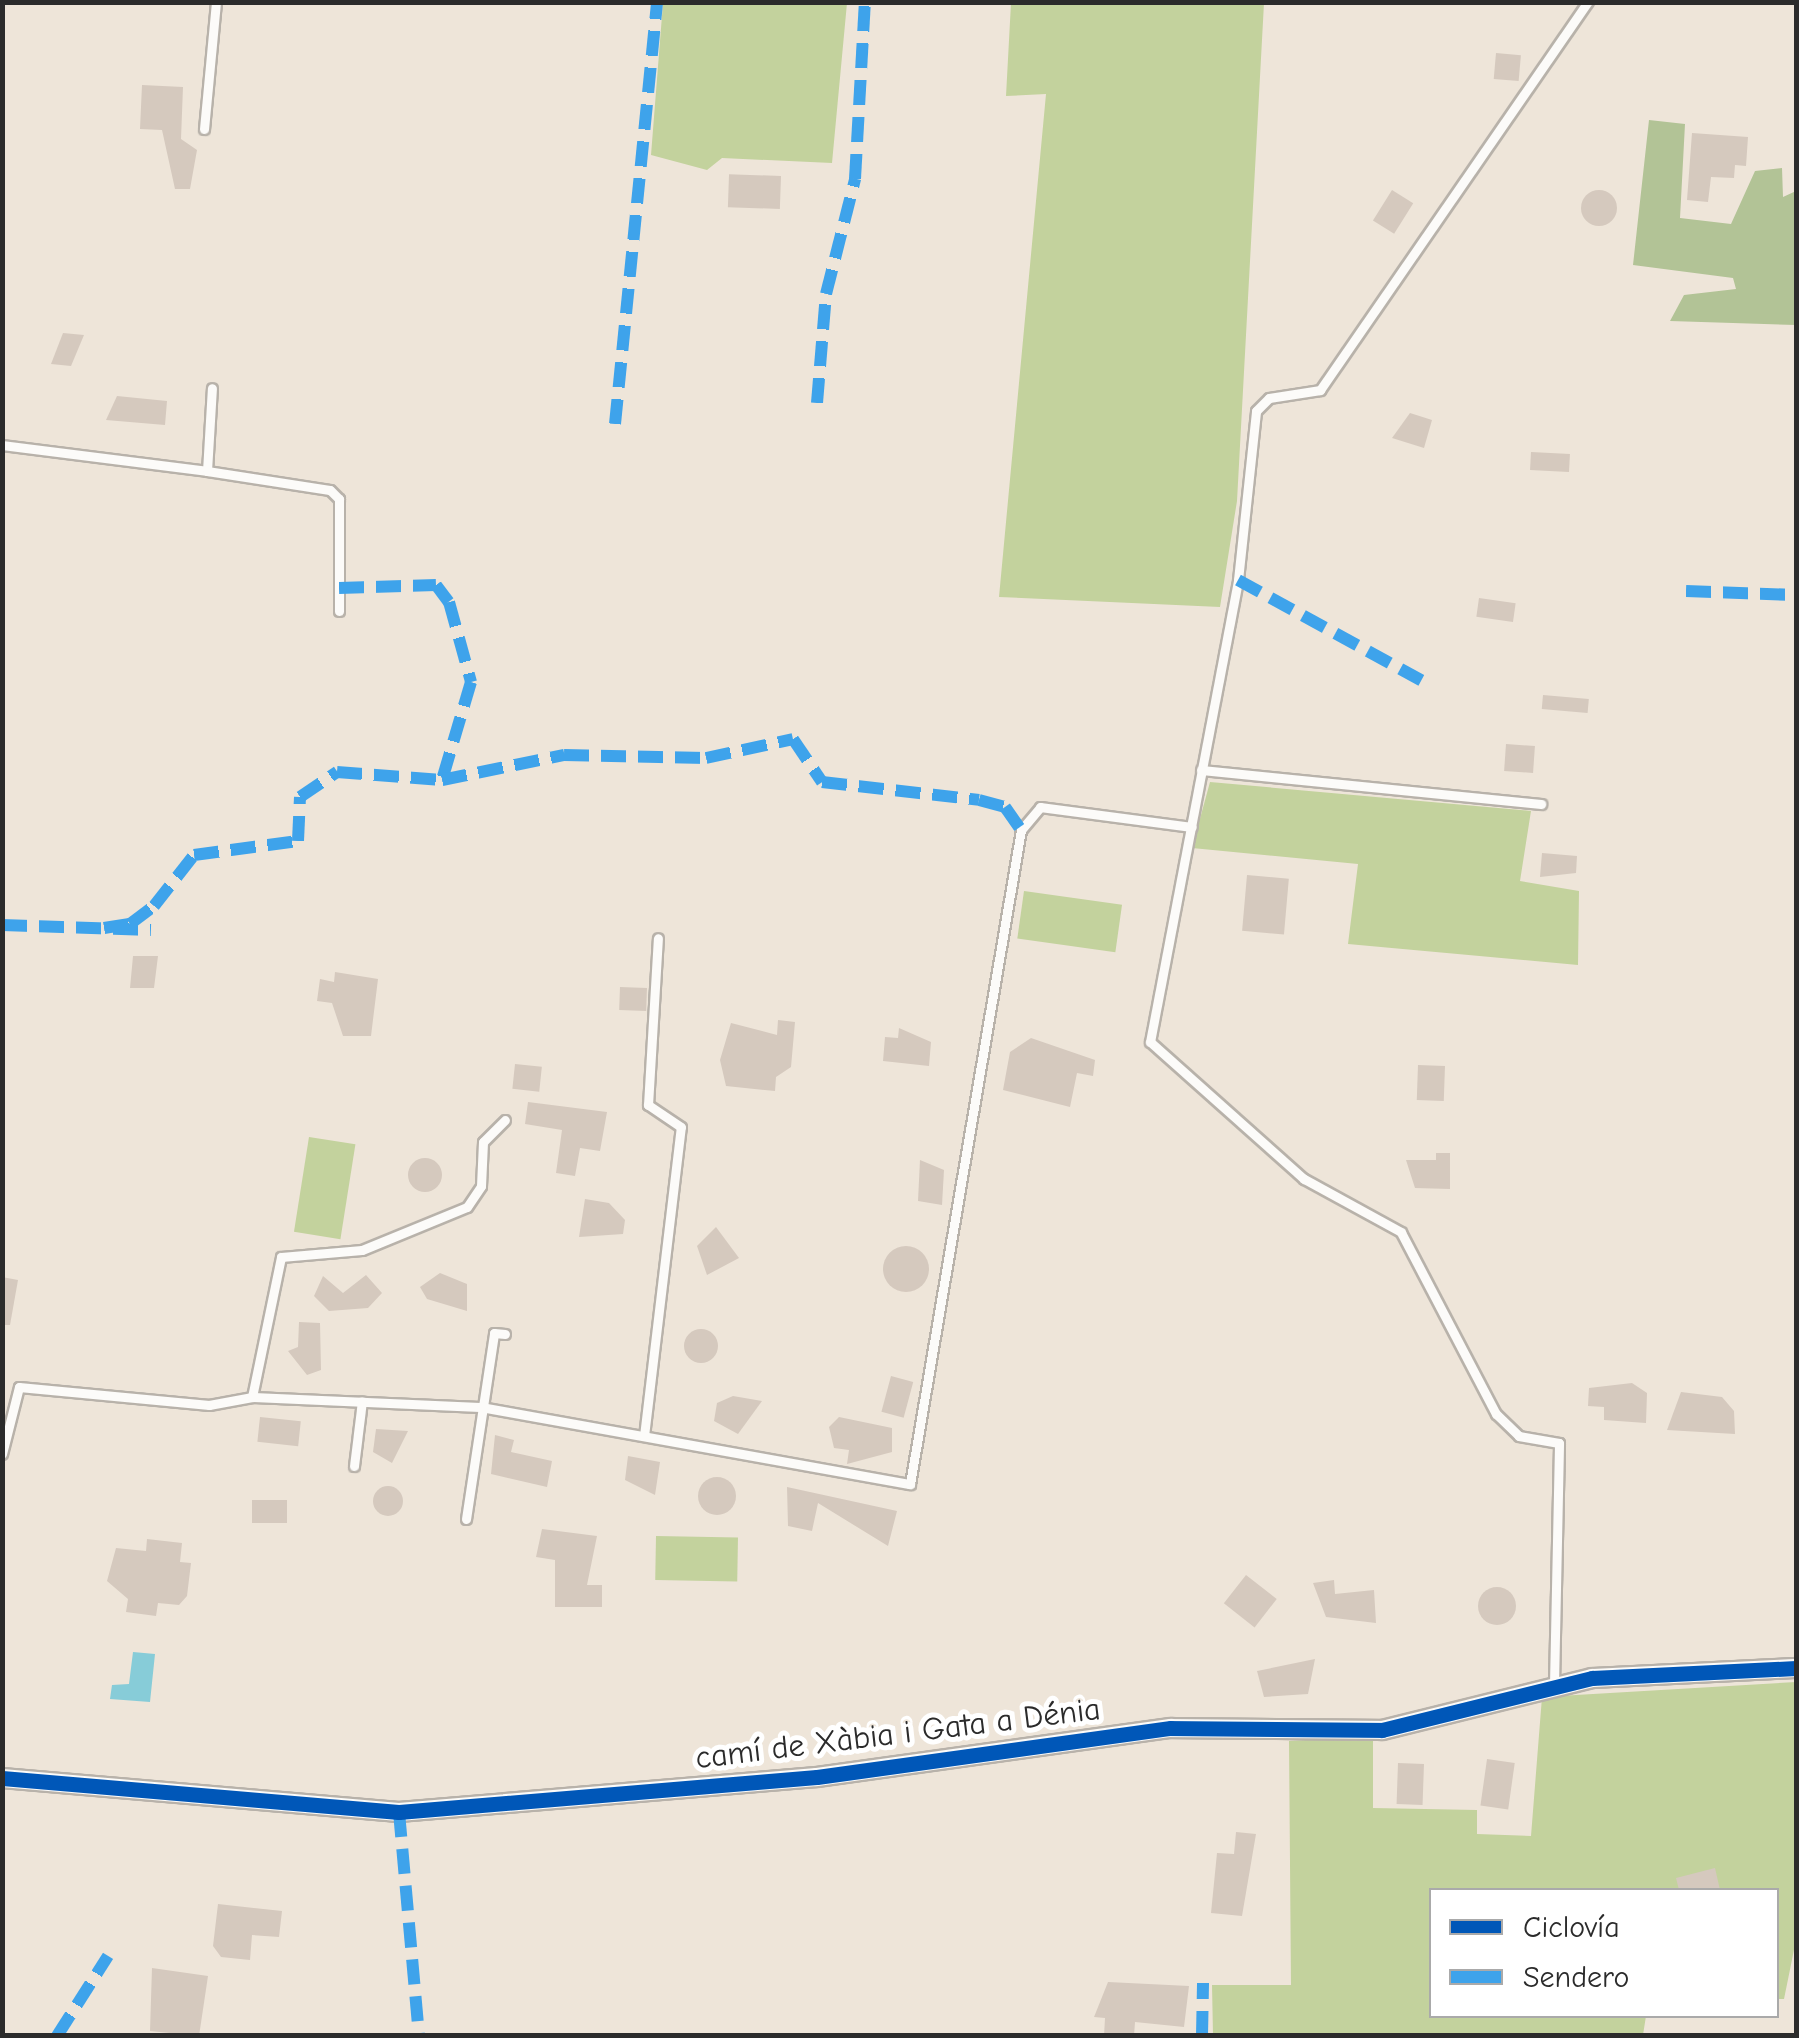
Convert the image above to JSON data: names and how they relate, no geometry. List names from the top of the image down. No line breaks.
{"streets":{"street":["camí de Xàbia i Gata a Dénia"]},"legend":["Ciclovía","Sendero"]}
